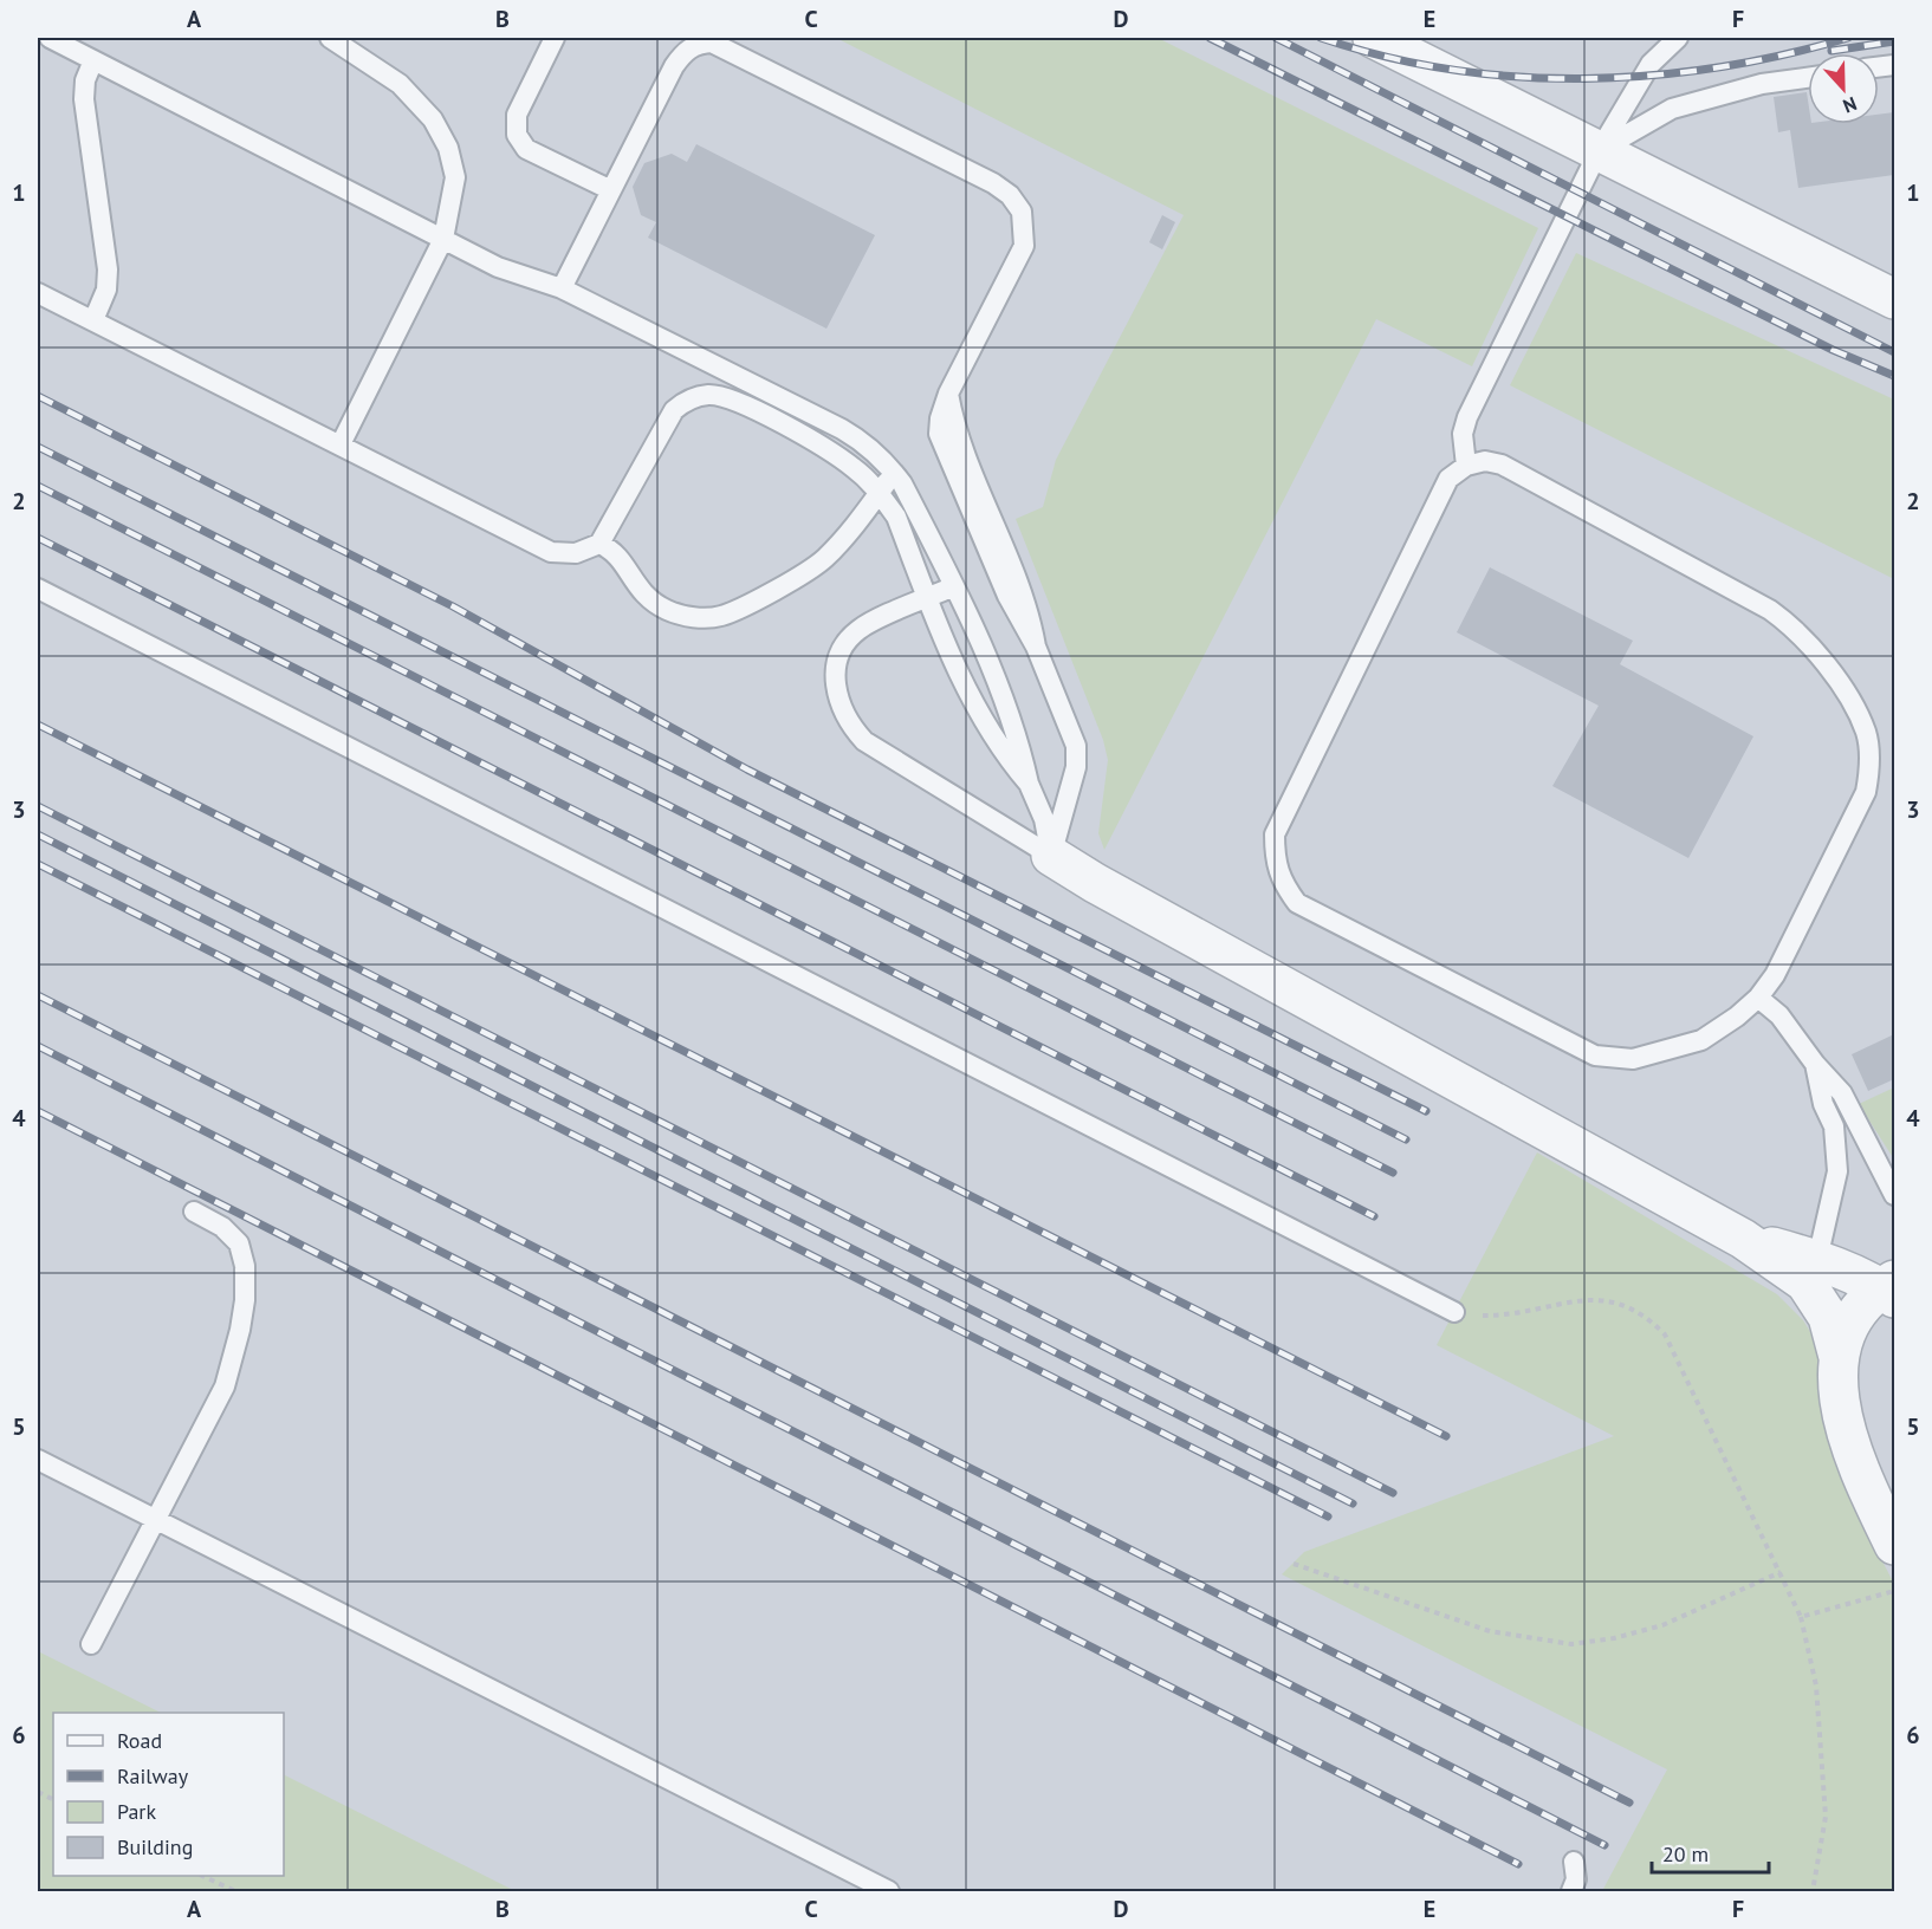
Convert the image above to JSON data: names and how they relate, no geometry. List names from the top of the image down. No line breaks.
{"legend":["Road","Railway","Park","Building"],"scale_bar":"20 m","north":"bottom","grid":{"columns":["A","B","C","D","E","F"],"rows":["1","2","3","4","5","6"]}}
